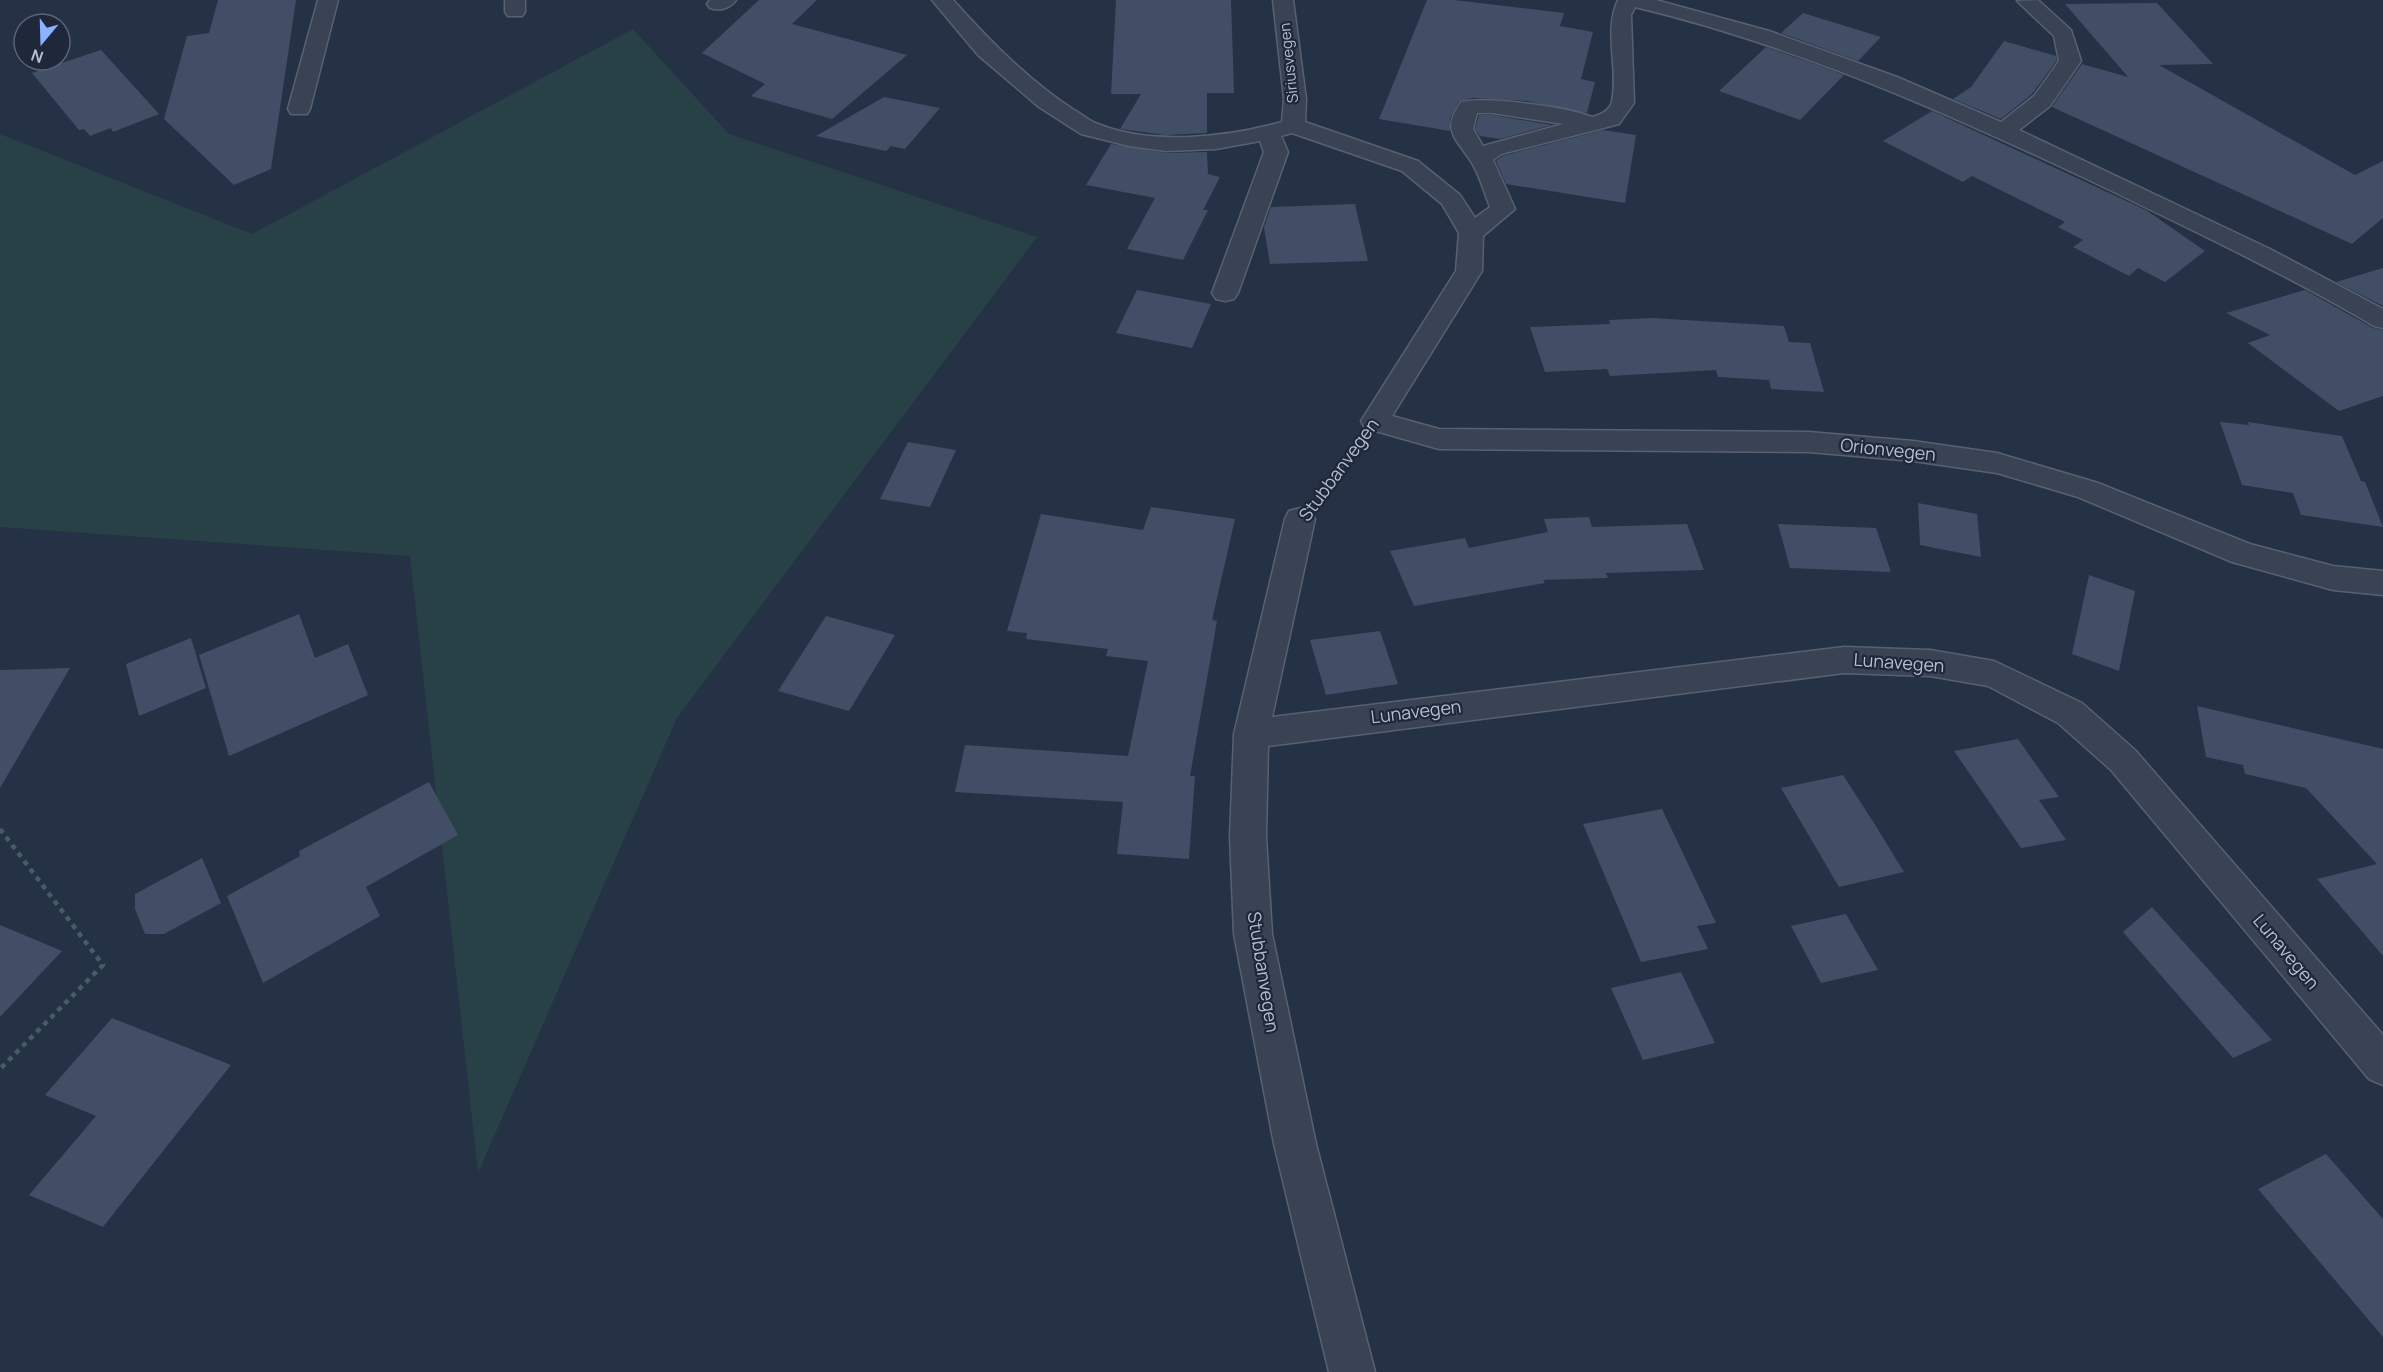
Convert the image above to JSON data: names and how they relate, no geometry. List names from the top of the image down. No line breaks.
{"streets":{"street":["Siriusvegen","Orionvegen","Stubbanvegen","Lunavegen"]},"crossings":[["Orionvegen","Stubbanvegen"],["Stubbanvegen","Lunavegen"]],"north":"bottom"}
